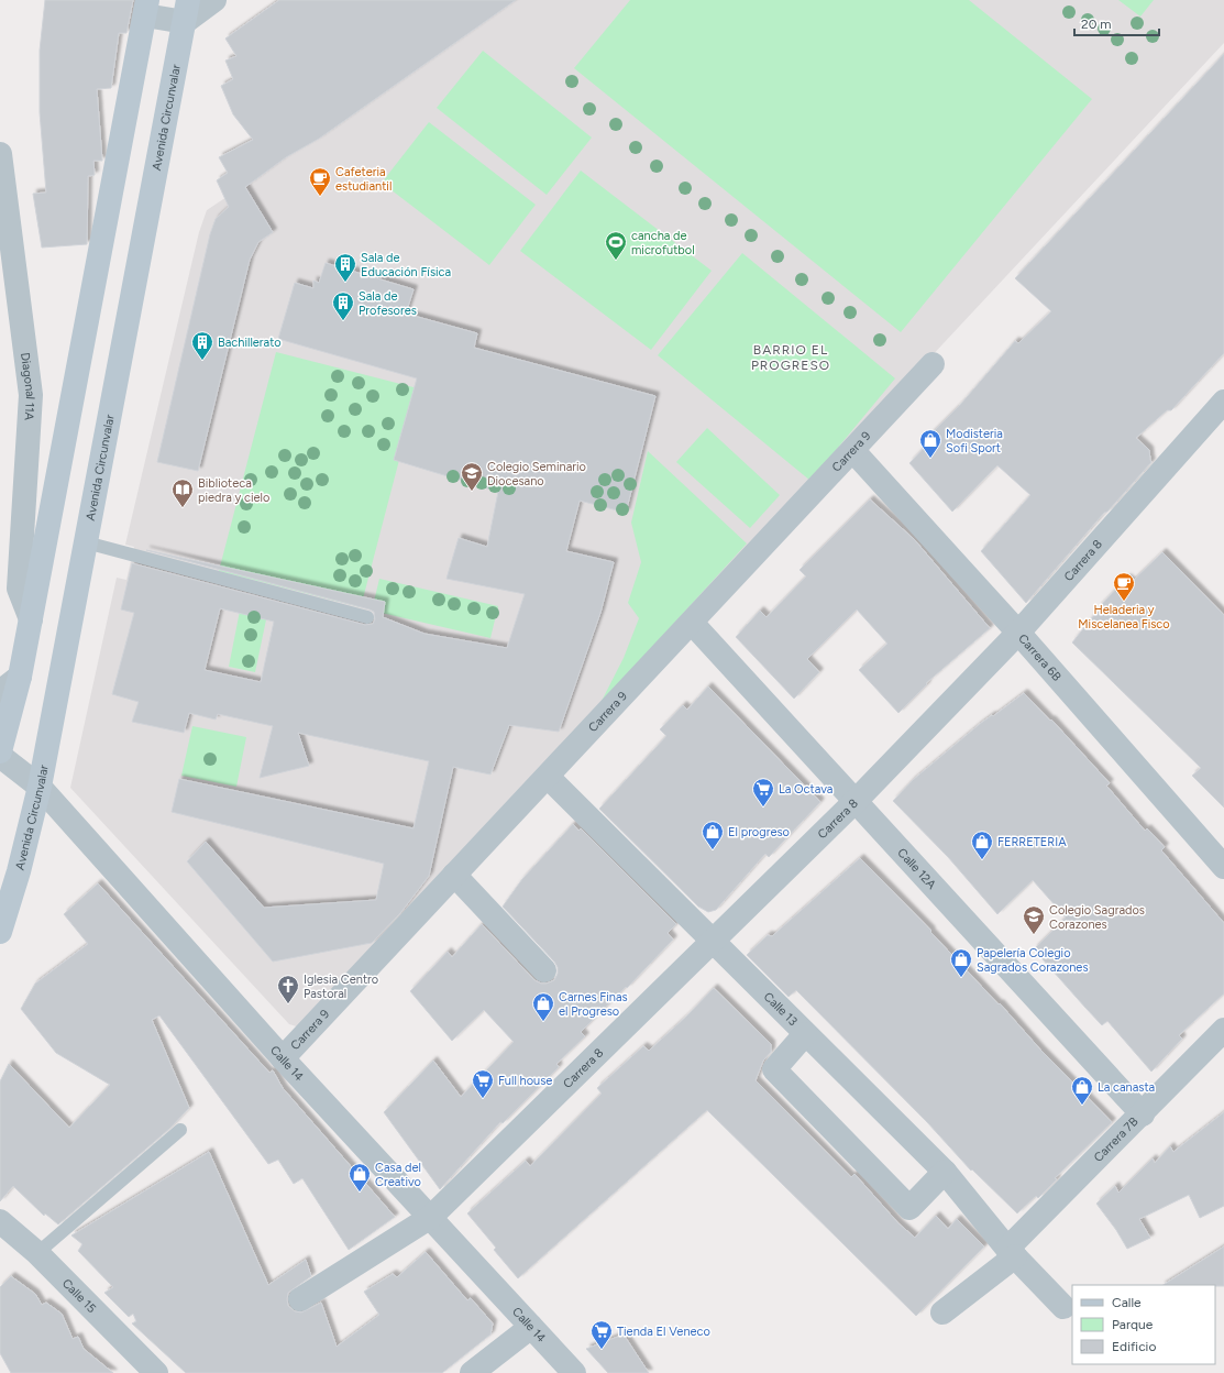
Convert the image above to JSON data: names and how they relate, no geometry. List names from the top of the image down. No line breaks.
{"streets":{"main road":["Avenida Circunvalar"],"street":["Diagonal 11A","Carrera 9","Carrera 8","Carrera 6B","Calle 12A","Calle 13","Calle 14","Carrera 7B","Calle 15"]},"crossings":[["Avenida Circunvalar","Calle 14"],["Carrera 9","Carrera 6B"],["Carrera 9","Calle 12A"],["Carrera 9","Calle 13"],["Carrera 9","Calle 14"],["Carrera 8","Carrera 6B"],["Carrera 8","Calle 12A"],["Carrera 8","Calle 13"],["Carrera 8","Calle 14"],["Calle 12A","Carrera 7B"],["Calle 13","Carrera 7B"]],"districts":["BARRIO EL PROGRESO"],"places":{"cafe":["Cafeteria estudiantil","Heladeria y Miscelanea Fisco"],"sports":["cancha de microfutbol"],"building":["Sala de Educación Física","Sala de Profesores","Bachillerato"],"shop":["Modisteria Sofi Sport","El progreso","FERRETERIA","Papelería Colegio Sagrados Corazones","Carnes Finas el Progreso","La canasta","Casa del Creativo"],"school or university":["Colegio Seminario Diocesano","Colegio Sagrados Corazones"],"library":["Biblioteca piedra y cielo"],"supermarket":["La Octava","Full house","Tienda El Veneco"],"church":["Iglesia Centro Pastoral"]},"legend":["Calle","Parque","Edificio"],"scale_bar":"20 m"}
